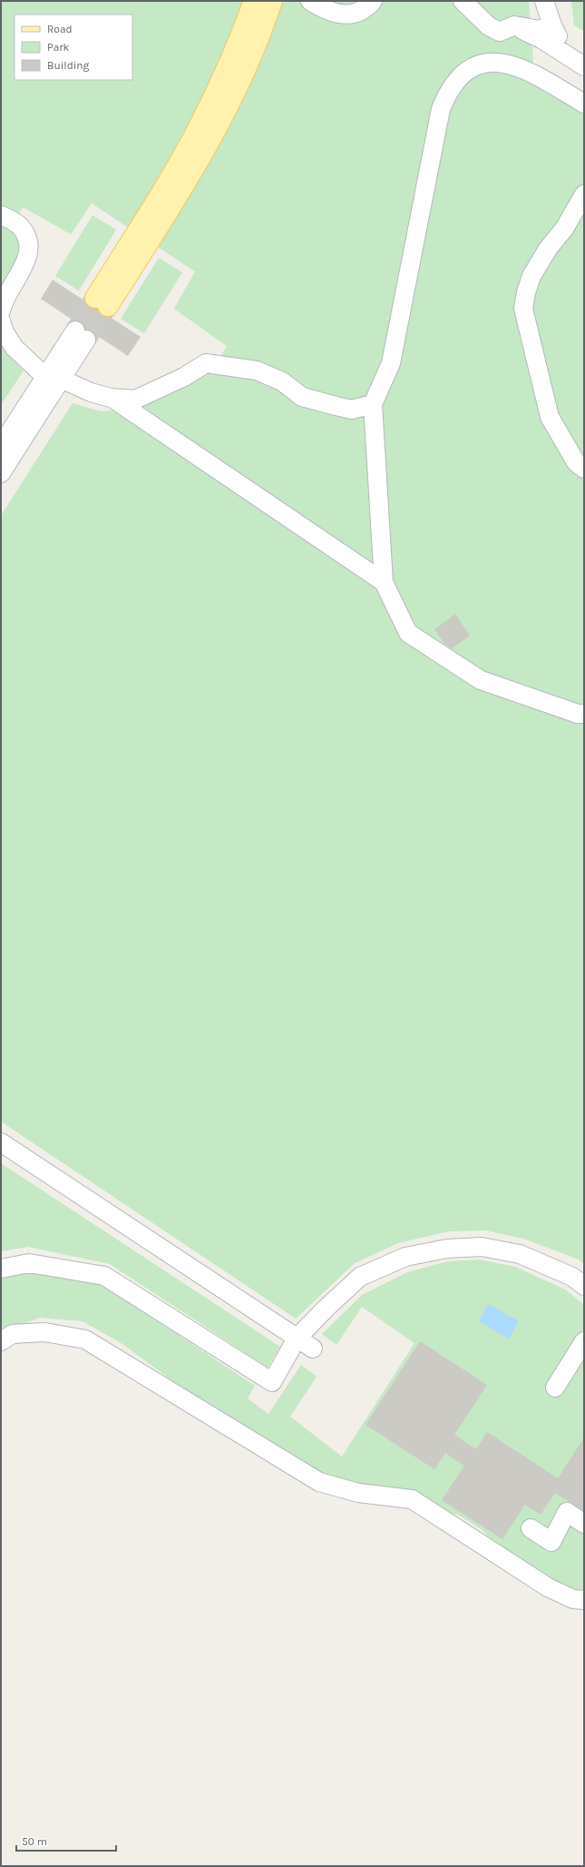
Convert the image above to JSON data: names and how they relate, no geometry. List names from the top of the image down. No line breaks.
{"legend":["Road","Park","Building"],"scale_bar":"50 m"}
